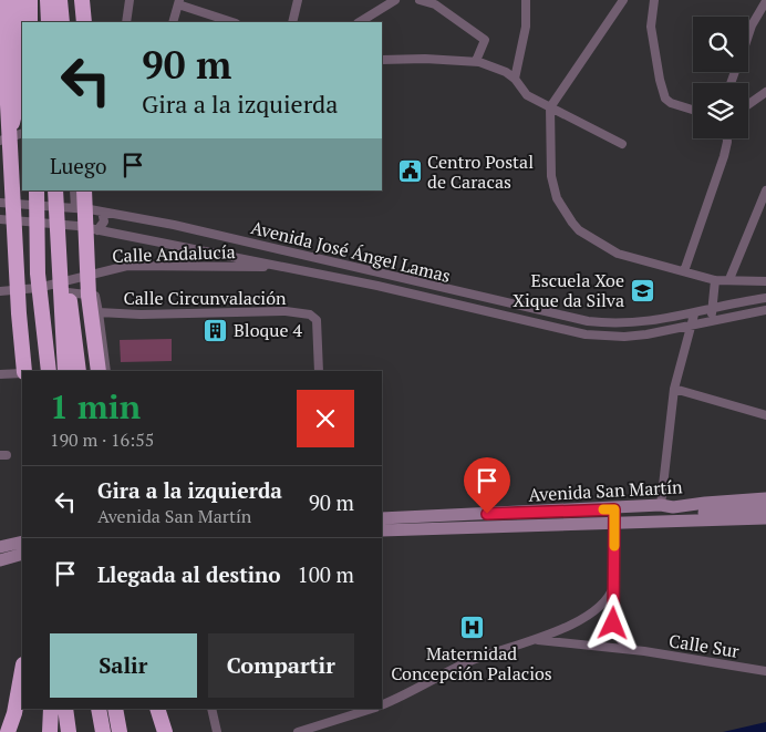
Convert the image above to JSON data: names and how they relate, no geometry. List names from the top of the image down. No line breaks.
{"streets":{"main road":["Avenida San Martín"],"street":["Avenida José Ángel Lamas","Calle Andalucía","Calle Circunvalación","Calle Sur"]},"crossings":[["Avenida José Ángel Lamas","Calle Andalucía"]],"places":{"public building":["Centro Postal de Caracas"],"school or university":["Escuela Xoe Xique da Silva"],"building":["Bloque 4"],"hospital":["Maternidad Concepción Palacios"]},"page":{"turn":["90 m","Gira a la izquierda"],"then":"Luego","heading":["1 min","190 m · 16:55"],"list":[{"name":"Gira a la izquierda","note":"Avenida San Martín","value":"90 m"},{"name":"Llegada al destino","value":"100 m"}],"buttons":["Salir","Compartir"]}}
